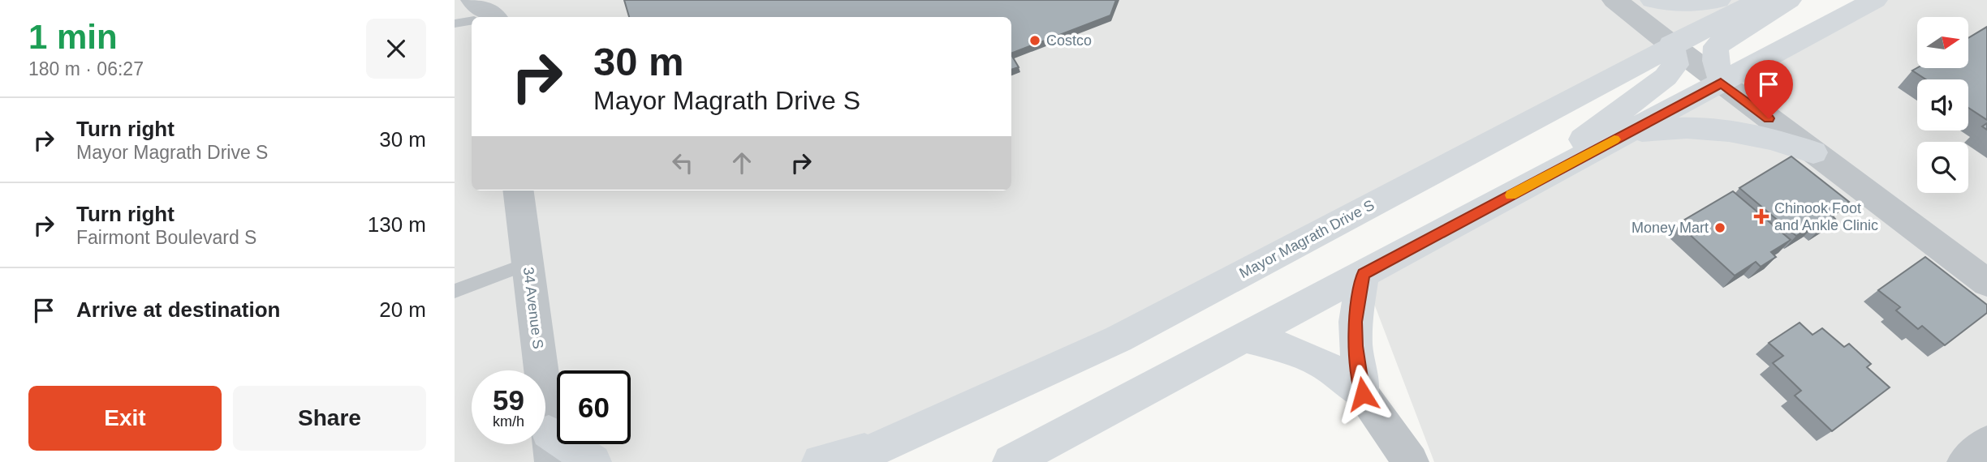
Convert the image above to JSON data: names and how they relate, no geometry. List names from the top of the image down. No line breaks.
{"streets":{"main road":["Mayor Magrath Drive S"],"street":["34 Avenue S"]},"places":{"other":["Costco","Money Mart"],"health":["Chinook Foot and Ankle Clinic"]},"north":"right","page":{"heading":["1 min","180 m · 06:27"],"turn":["30 m","Mayor Magrath Drive S"],"list":[{"name":"Turn right","note":"Mayor Magrath Drive S","value":"30 m"},{"name":"Turn right","note":"Fairmont Boulevard S","value":"130 m"},{"name":"Arrive at destination","value":"20 m"}],"speed":"59 km/h","limit":"60","buttons":["Exit","Share"]}}
